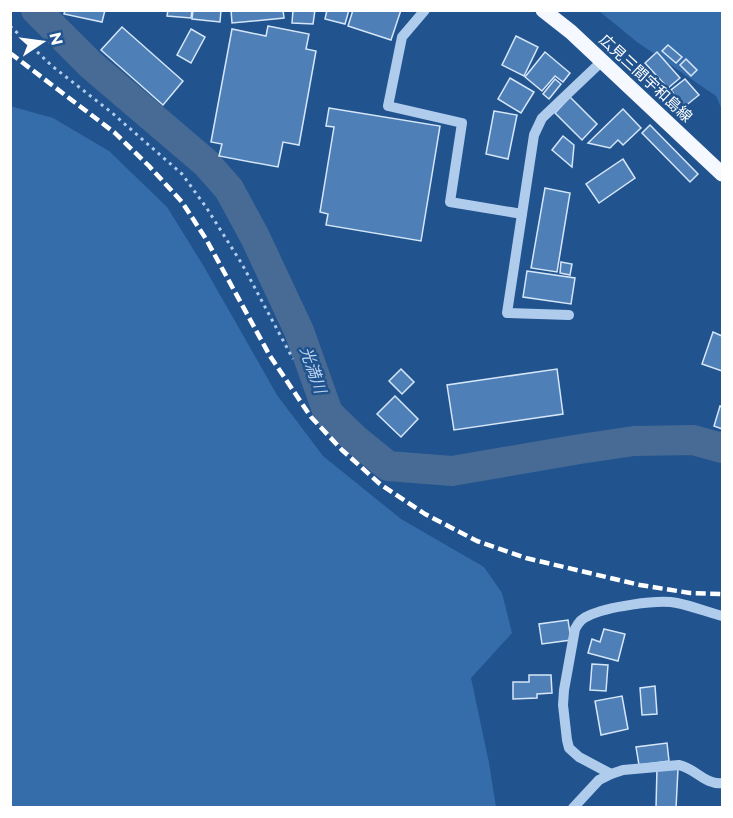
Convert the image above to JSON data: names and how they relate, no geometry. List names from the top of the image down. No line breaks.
{"streets":{"main road":["広見三間宇和島線"]},"water":["光満川"],"north":"right"}
